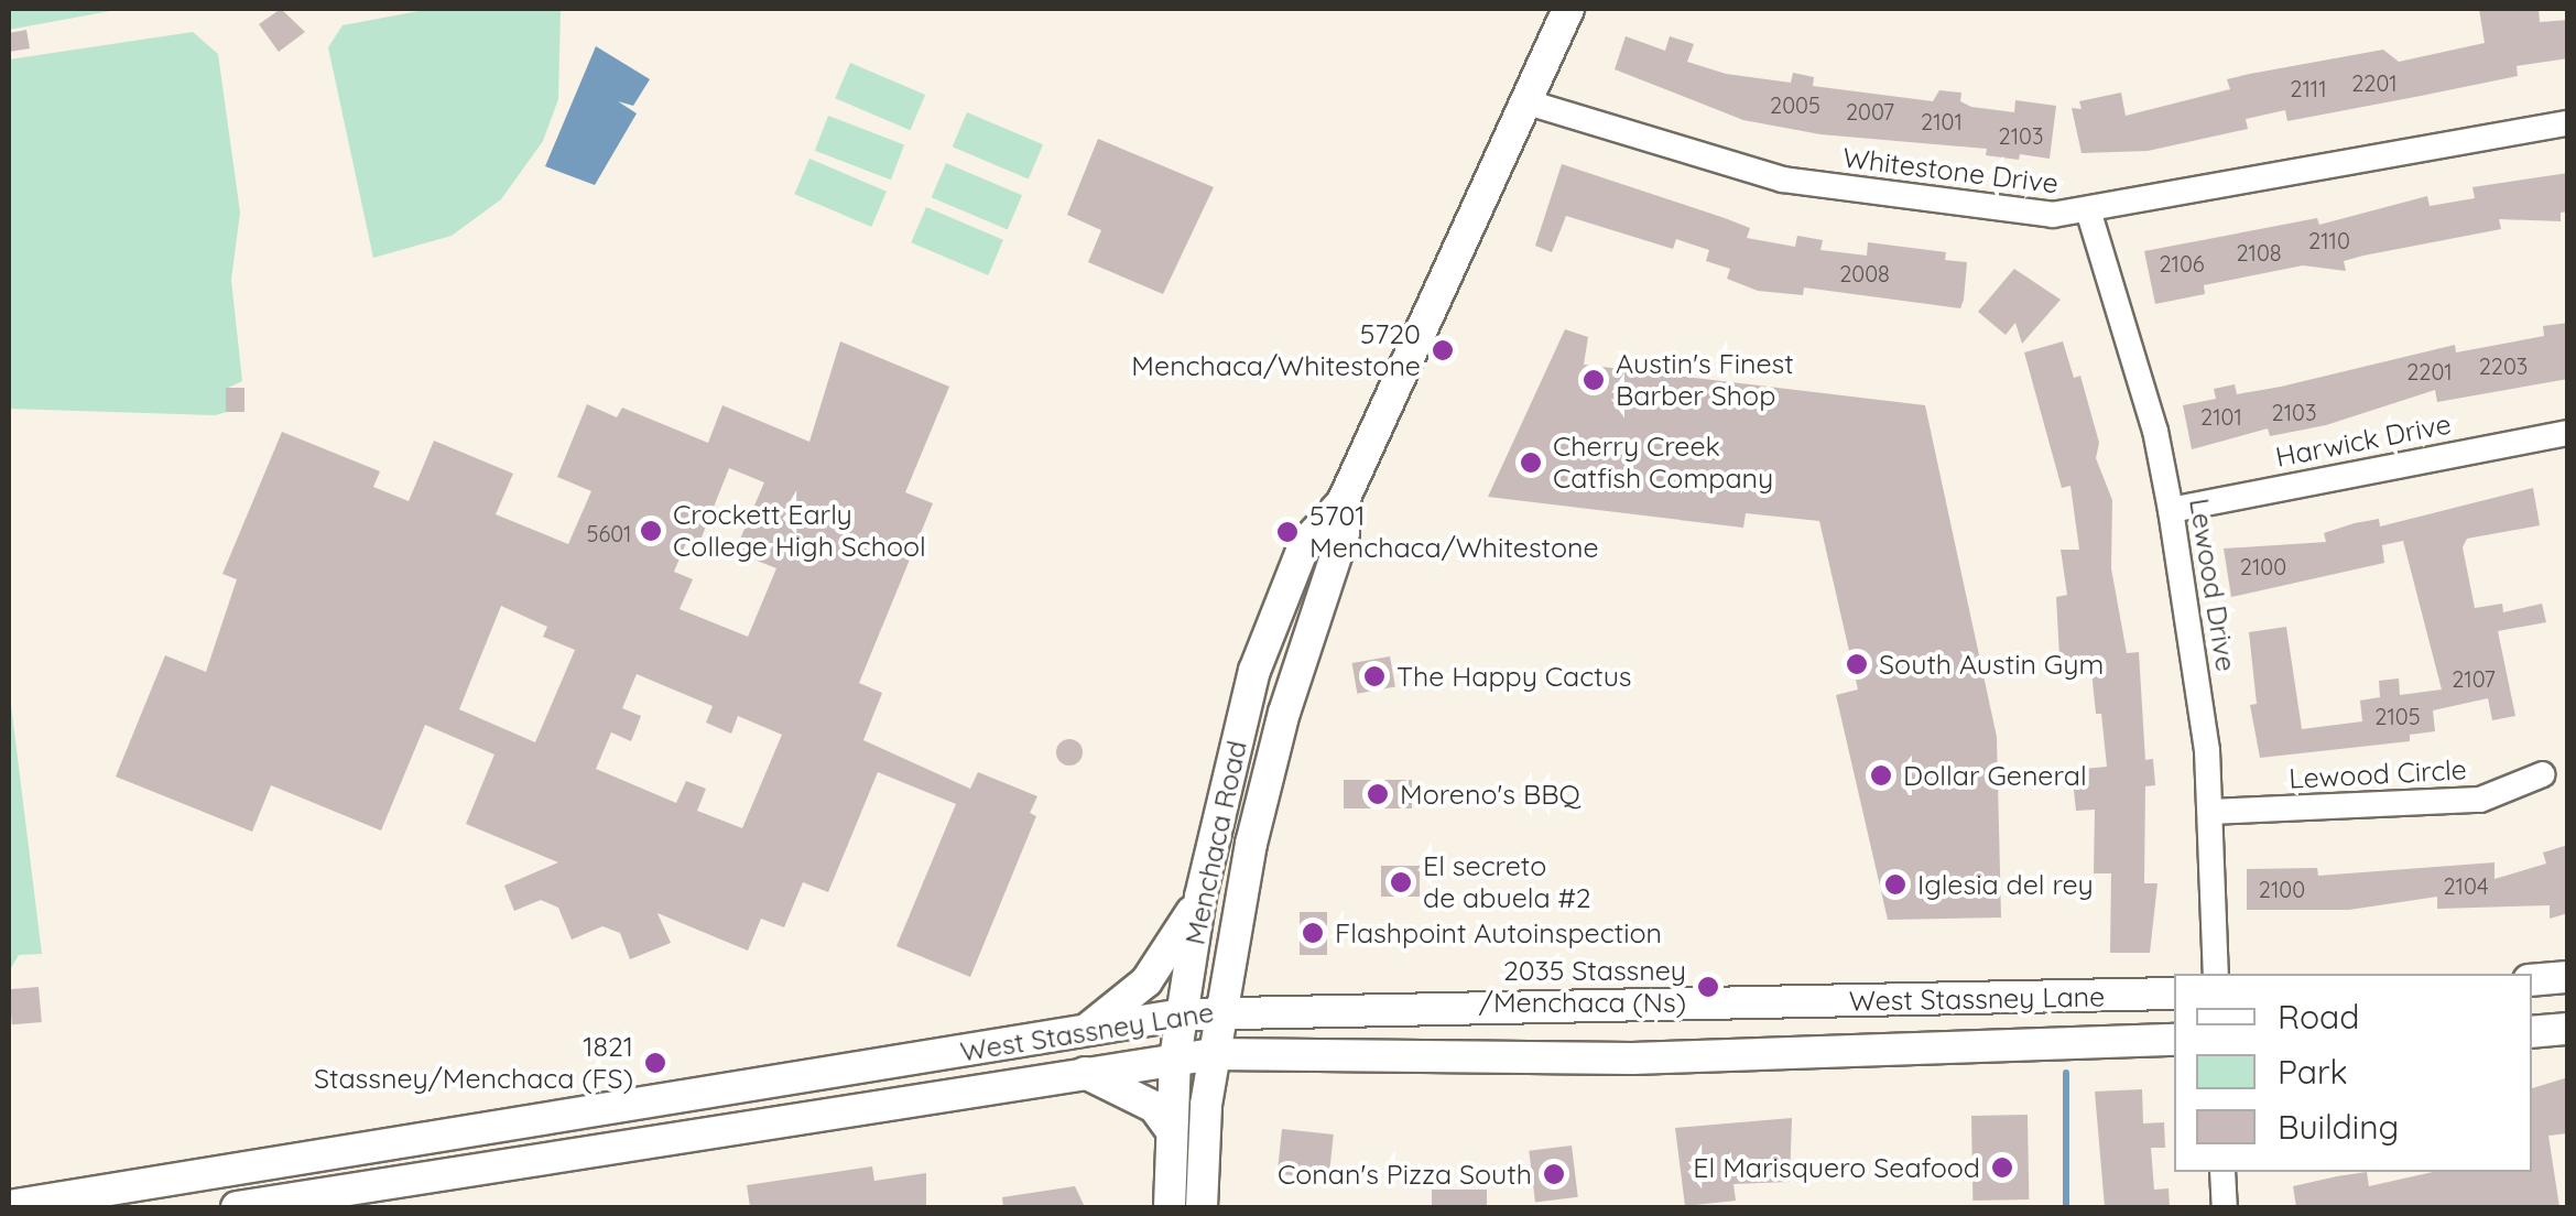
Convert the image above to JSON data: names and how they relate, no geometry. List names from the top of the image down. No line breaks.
{"streets":{"main road":["Menchaca Road","West Stassney Lane"],"street":["Whitestone Drive","Harwick Drive","Lewood Drive","Lewood Circle"]},"crossings":[["Whitestone Drive","Lewood Drive"],["Whitestone Drive","Menchaca Road"],["Harwick Drive","Lewood Drive"],["Lewood Drive","Lewood Circle"],["Menchaca Road","West Stassney Lane"]],"places":["5720 Menchaca/Whitestone","Austin's Finest Barber Shop","Cherry Creek Catfish Company","Crockett Early College High School","5701 Menchaca/Whitestone","South Austin Gym","The Happy Cactus","Dollar General","Moreno's BBQ","El secreto de abuela #2","Iglesia del rey","Flashpoint Autoinspection","2035 Stassney /Menchaca (Ns)","1821 Stassney/Menchaca (FS)","El Marisquero Seafood","Conan's Pizza South"],"house_numbers":["2201","2111","2005","2007","2101","2103","2110","2108","2106","2008","2203","2201","2103","2101","5601","2100","2107","2105","2104","2100"],"legend":["Road","Park","Building"]}
